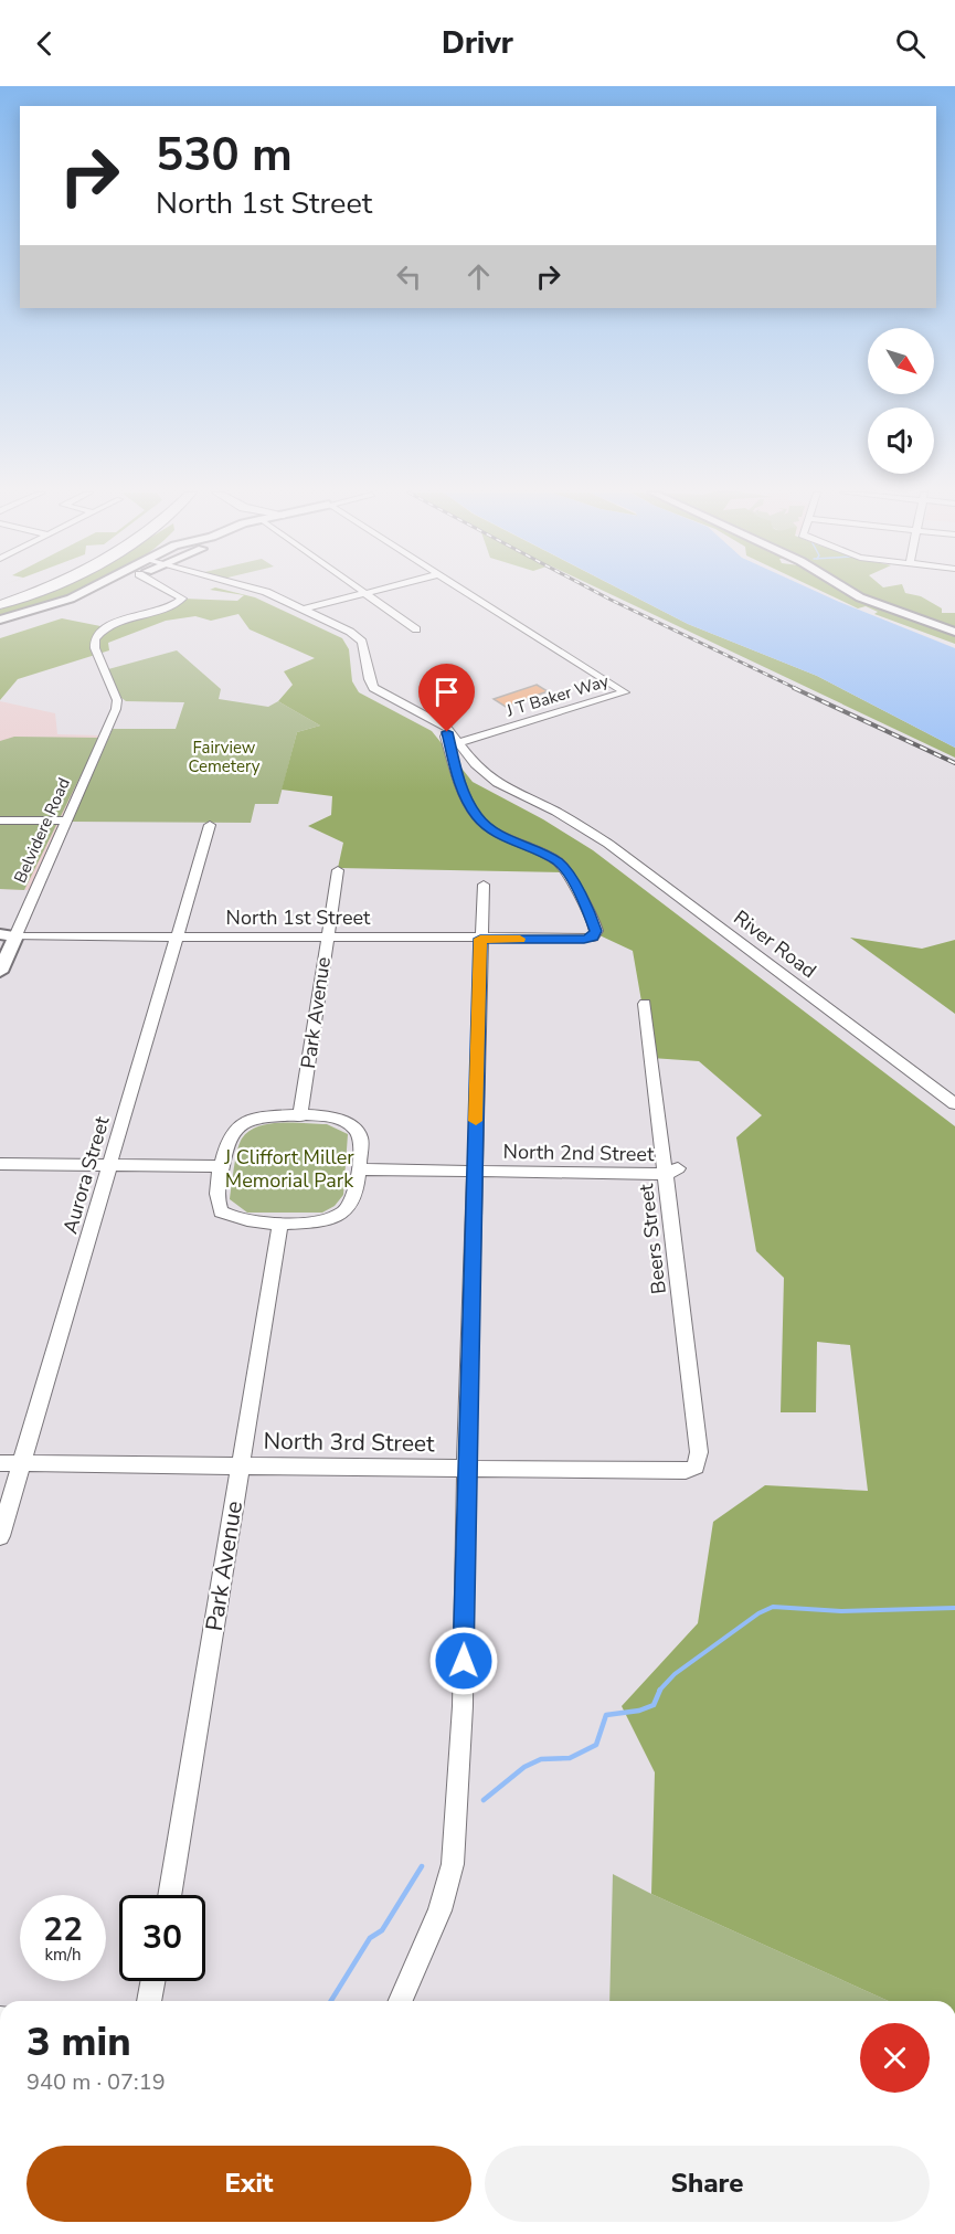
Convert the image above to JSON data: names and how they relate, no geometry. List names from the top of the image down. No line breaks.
{"streets":{"main road":["Belvidere Road"],"street":["J T Baker Way","North 1st Street","River Road","Park Avenue","North 2nd Street","Aurora Street","Beers Street","North 3rd Street"]},"crossings":[["J T Baker Way","River Road"],["Belvidere Road","North 1st Street"],["North 1st Street","River Road"],["North 1st Street","Park Avenue"],["North 1st Street","Aurora Street"],["Park Avenue","North 2nd Street"],["Park Avenue","North 3rd Street"],["North 2nd Street","Beers Street"],["Aurora Street","North 3rd Street"],["Beers Street","North 3rd Street"]],"parks":["Fairview Cemetery","J Cliffort Miller Memorial Park"],"north":"bottom right","page":{"header":"Drivr","turn":["530 m","North 1st Street"],"speed":"22 km/h","limit":"30","heading":["3 min","940 m · 07:19"],"buttons":["Exit","Share"]}}
